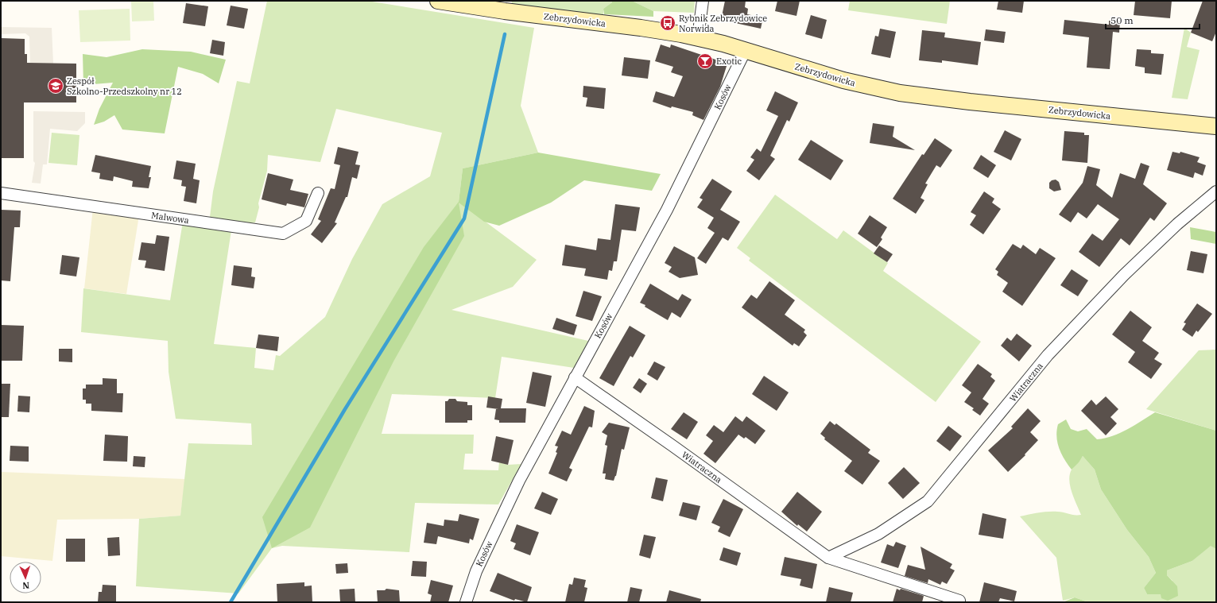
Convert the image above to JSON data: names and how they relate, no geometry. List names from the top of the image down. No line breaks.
{"streets":{"street":["Zebrzydowicka","Kosów","Malwowa","Wiatraczna"]},"crossings":[["Zebrzydowicka","Kosów"],["Kosów","Wiatraczna"]],"places":{"bus stop":["Rybnik Zebrzydowice Norwida"],"bar":["Exotic"],"school or university":["Zespół Szkolno-Przedszkolny nr 12"]},"scale_bar":"50 m","north":"bottom"}
